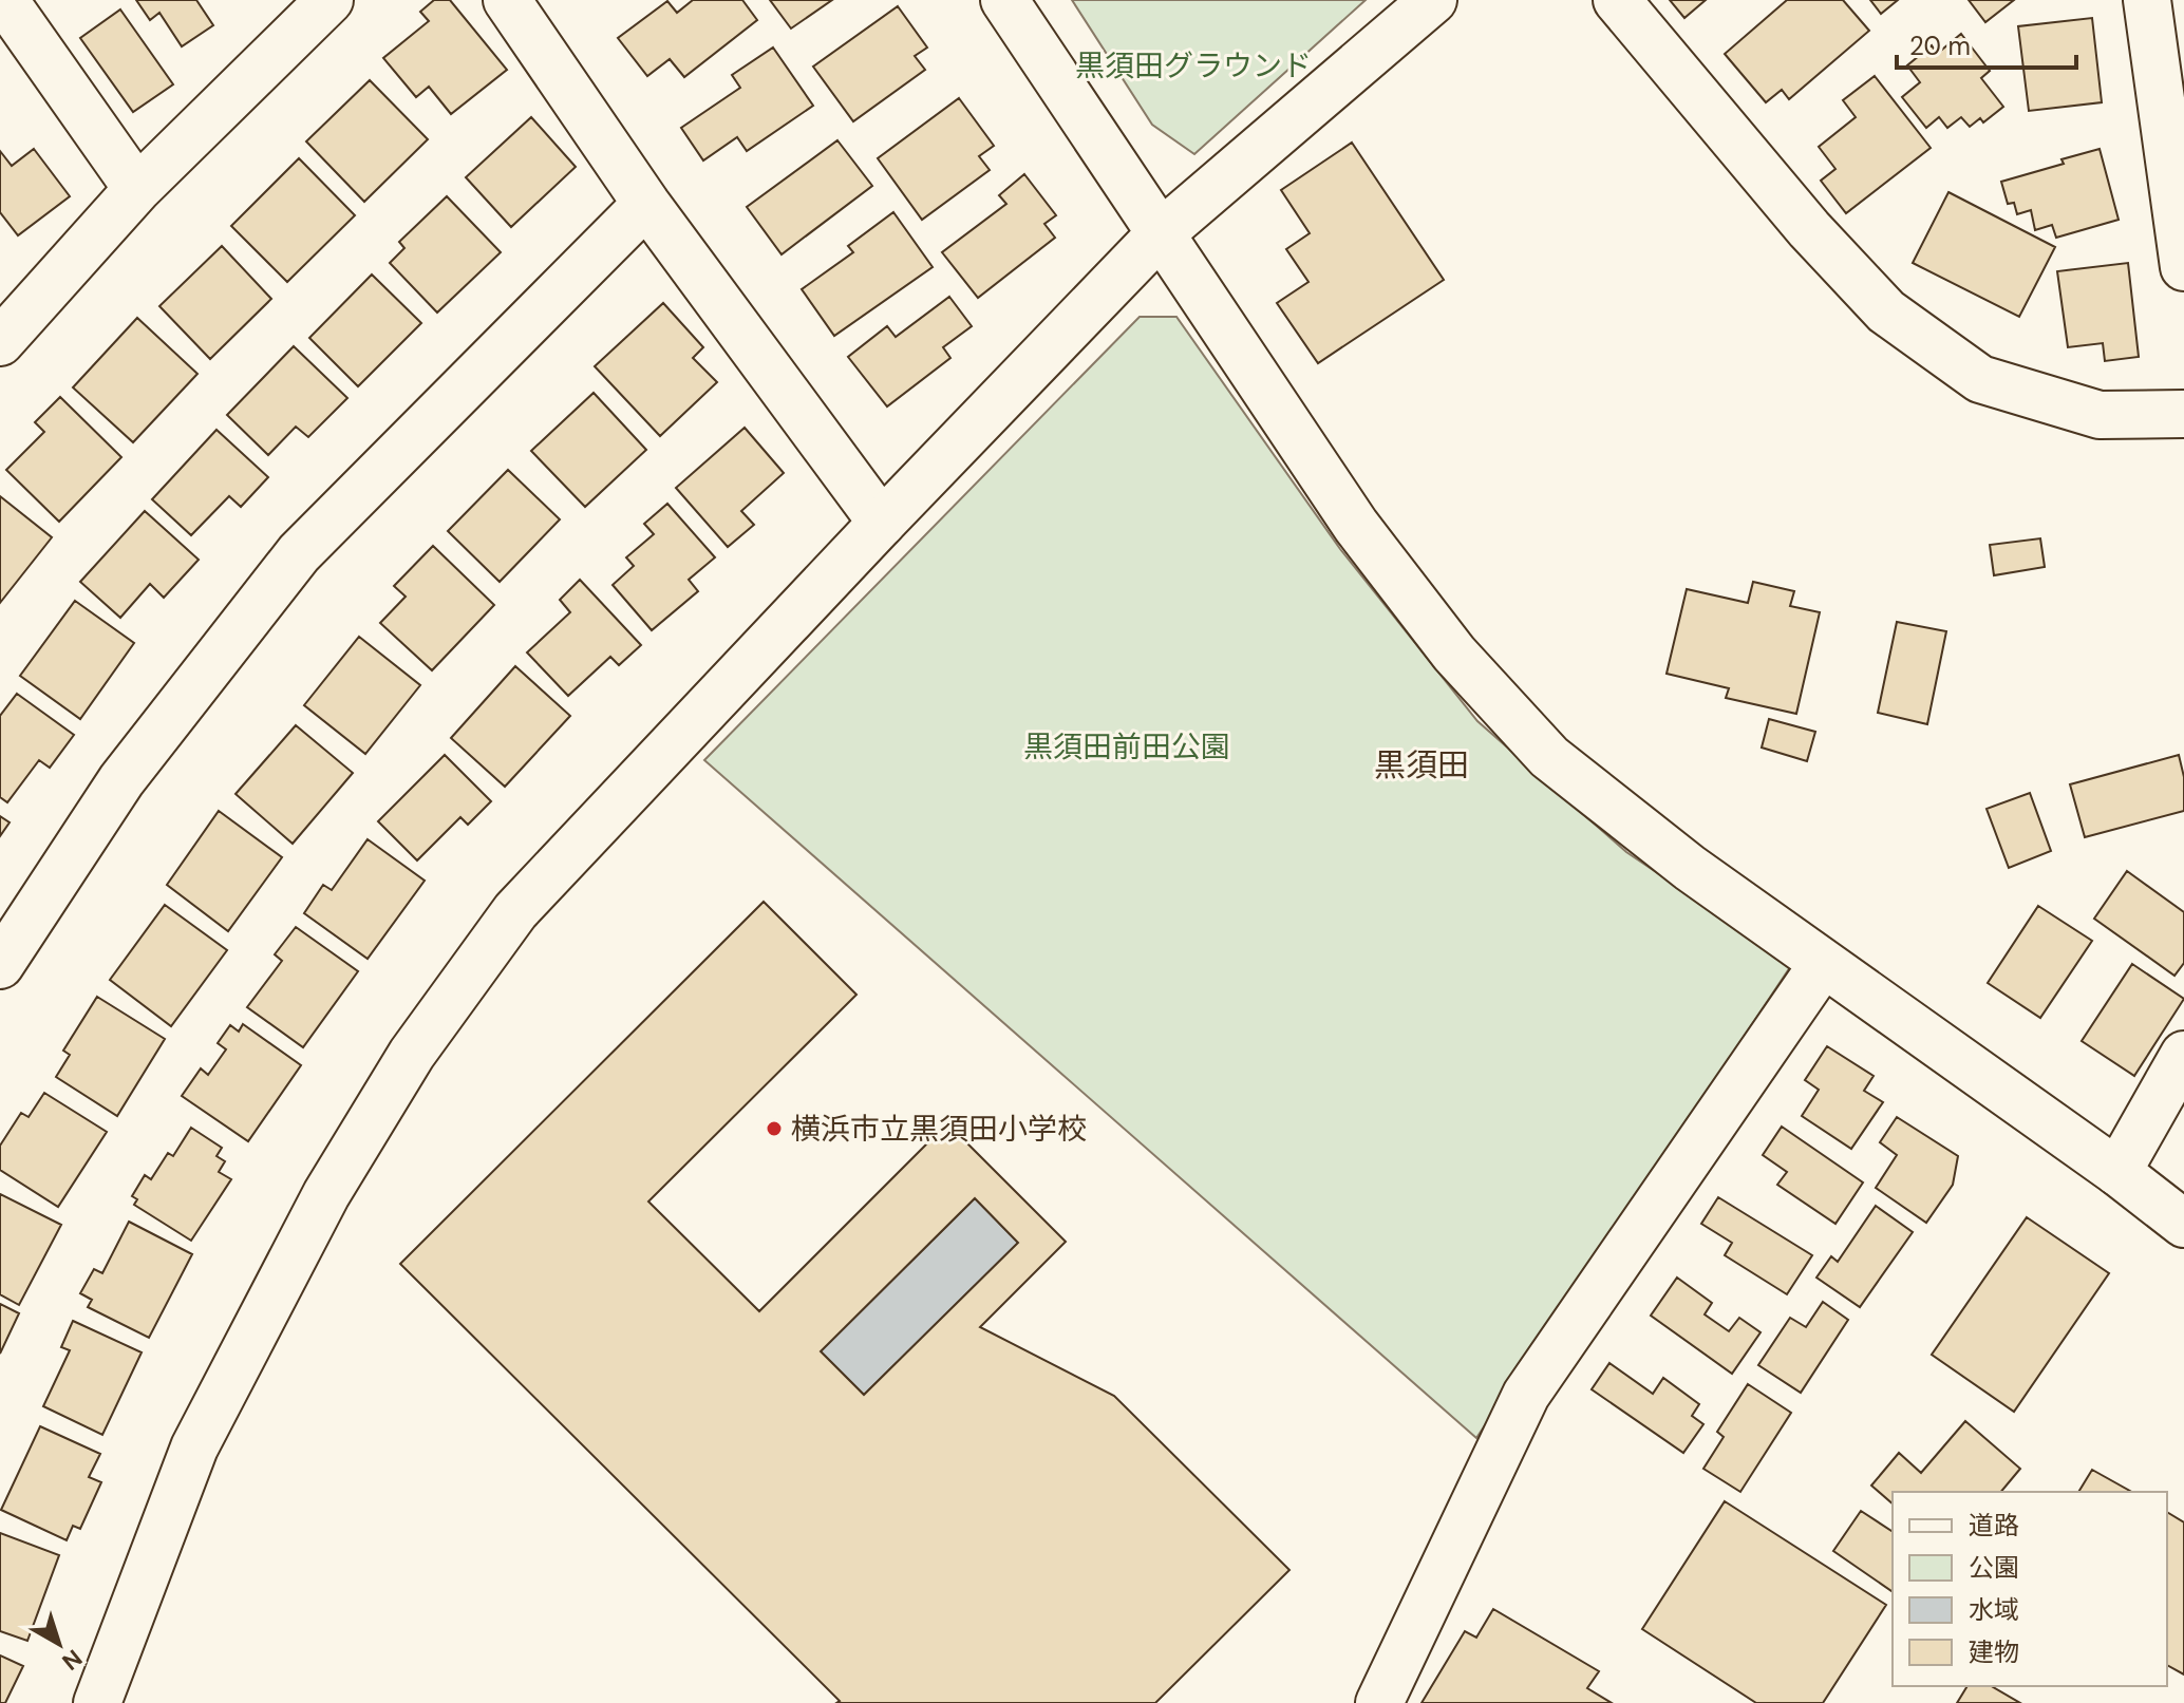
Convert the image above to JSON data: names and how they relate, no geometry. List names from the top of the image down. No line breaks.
{"districts":["黒須田"],"parks":["黒須田グラウンド","黒須田前田公園"],"places":["横浜市立黒須田小学校"],"legend":["道路","公園","水域","建物"],"scale_bar":"20 m","north":"bottom right"}
